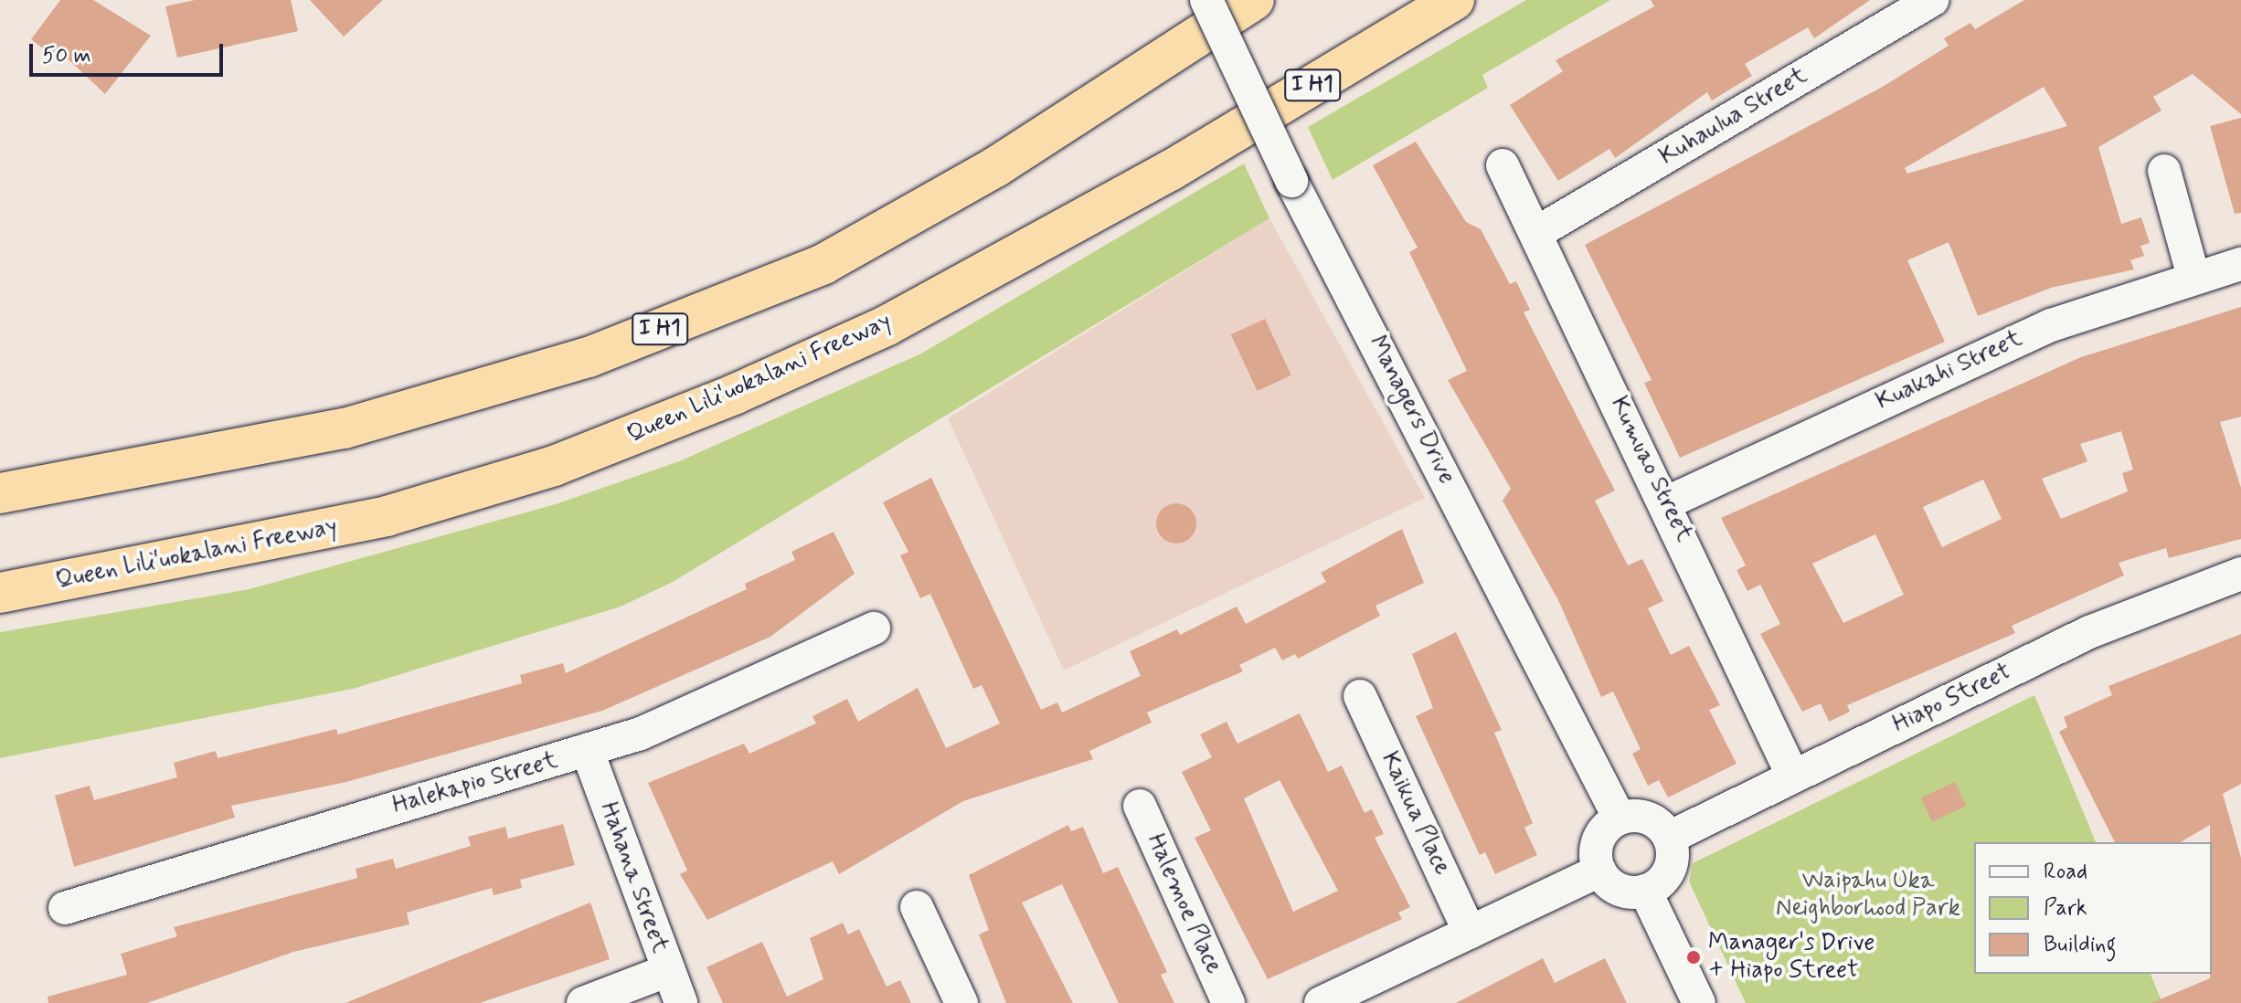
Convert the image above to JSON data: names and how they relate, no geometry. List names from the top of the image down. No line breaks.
{"streets":{"highway":["I H1","Queen Liliʻuokalani Freeway"],"street":["Kuhaulua Street","Kuakahi Street","Managers Drive","Kumuao Street","Hiapo Street","Halekapio Street","Kaikua Place","Hahana Street","Halemoe Place"]},"crossings":[["Kuhaulua Street","Kumuao Street"],["Kuakahi Street","Kumuao Street"],["Managers Drive","Hiapo Street"],["Kumuao Street","Hiapo Street"],["Halekapio Street","Hahana Street"]],"parks":["Waipahu Uka Neighborhood Park"],"places":["Manager's Drive + Hiapo Street"],"legend":["Road","Park","Building"],"scale_bar":"50 m"}
